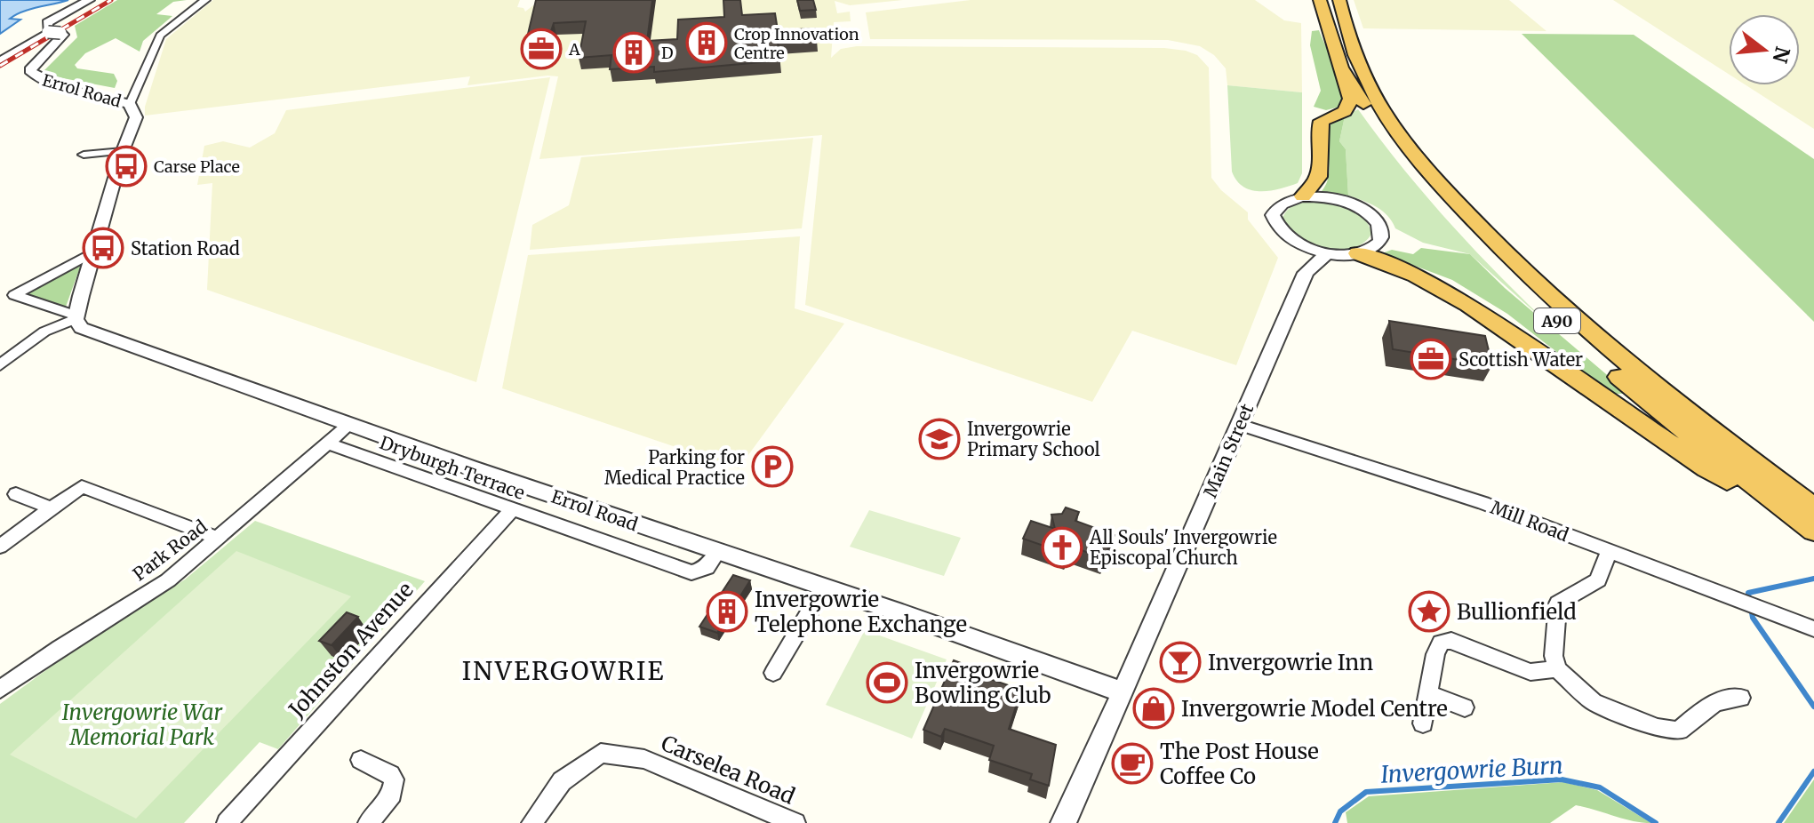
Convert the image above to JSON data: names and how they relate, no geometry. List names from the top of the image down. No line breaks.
{"streets":{"highway":["A90"],"street":["Errol Road","Main Street","Dryburgh Terrace","Mill Road","Park Road","Johnston Avenue","Carselea Road"]},"crossings":[["Errol Road","Main Street"],["Errol Road","Dryburgh Terrace"],["Errol Road","Park Road"],["Main Street","Mill Road"],["Dryburgh Terrace","Park Road"],["Dryburgh Terrace","Johnston Avenue"]],"districts":["INVERGOWRIE"],"water":["Invergowrie Burn"],"parks":["Invergowrie War Memorial Park"],"places":{"building":["Crop Innovation Centre","D","Invergowrie Telephone Exchange"],"office":["A","Scottish Water"],"bus stop":["Carse Place","Station Road"],"school or university":["Invergowrie Primary School"],"parking":["Parking for Medical Practice"],"church":["All Souls' Invergowrie Episcopal Church"],"place":["Bullionfield"],"bar":["Invergowrie Inn"],"sports":["Invergowrie Bowling Club"],"shop":["Invergowrie Model Centre"],"cafe":["The Post House Coffee Co"]},"north":"right"}
